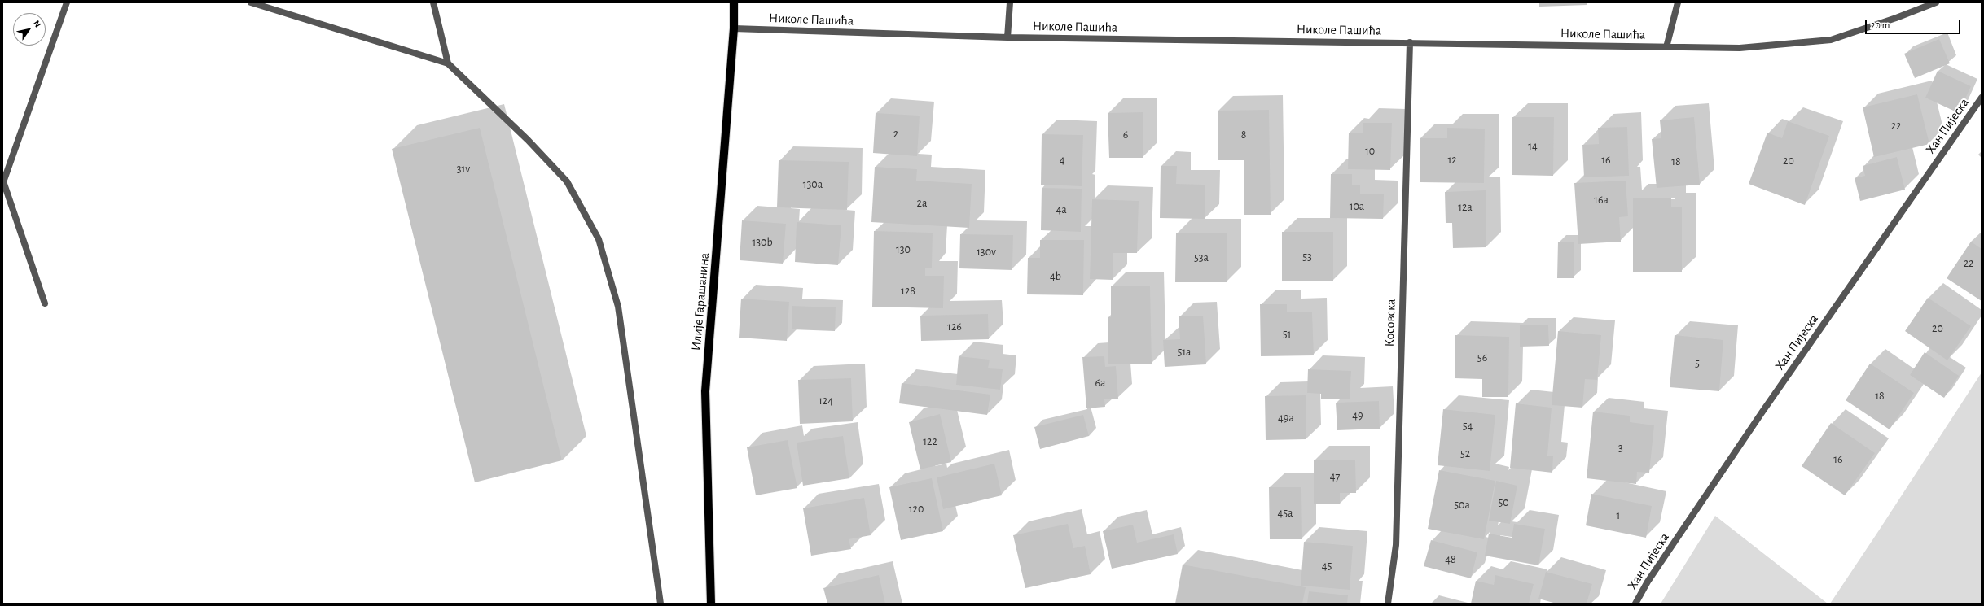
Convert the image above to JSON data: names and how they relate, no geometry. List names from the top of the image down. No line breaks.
{"streets":{"main road":["Илије Гарашанина"],"street":["Николе Пашића","Хан Пијеска","Косовска"]},"crossings":[["Николе Пашића","Илије Гарашанина"],["Николе Пашића","Косовска"]],"house_numbers":["22","2","6","8","14","10","4","12","16","20","18","31v","130a","16a","2a","10a","12a","4a","130b","130","130v","53","53a","22","4b","128","126","20","51","51a","56","5","6a","18","124","49","49a","54","122","3","52","16","47","50","50a","120","45a","1","48","45"],"scale_bar":"20 m","north":"top right"}
